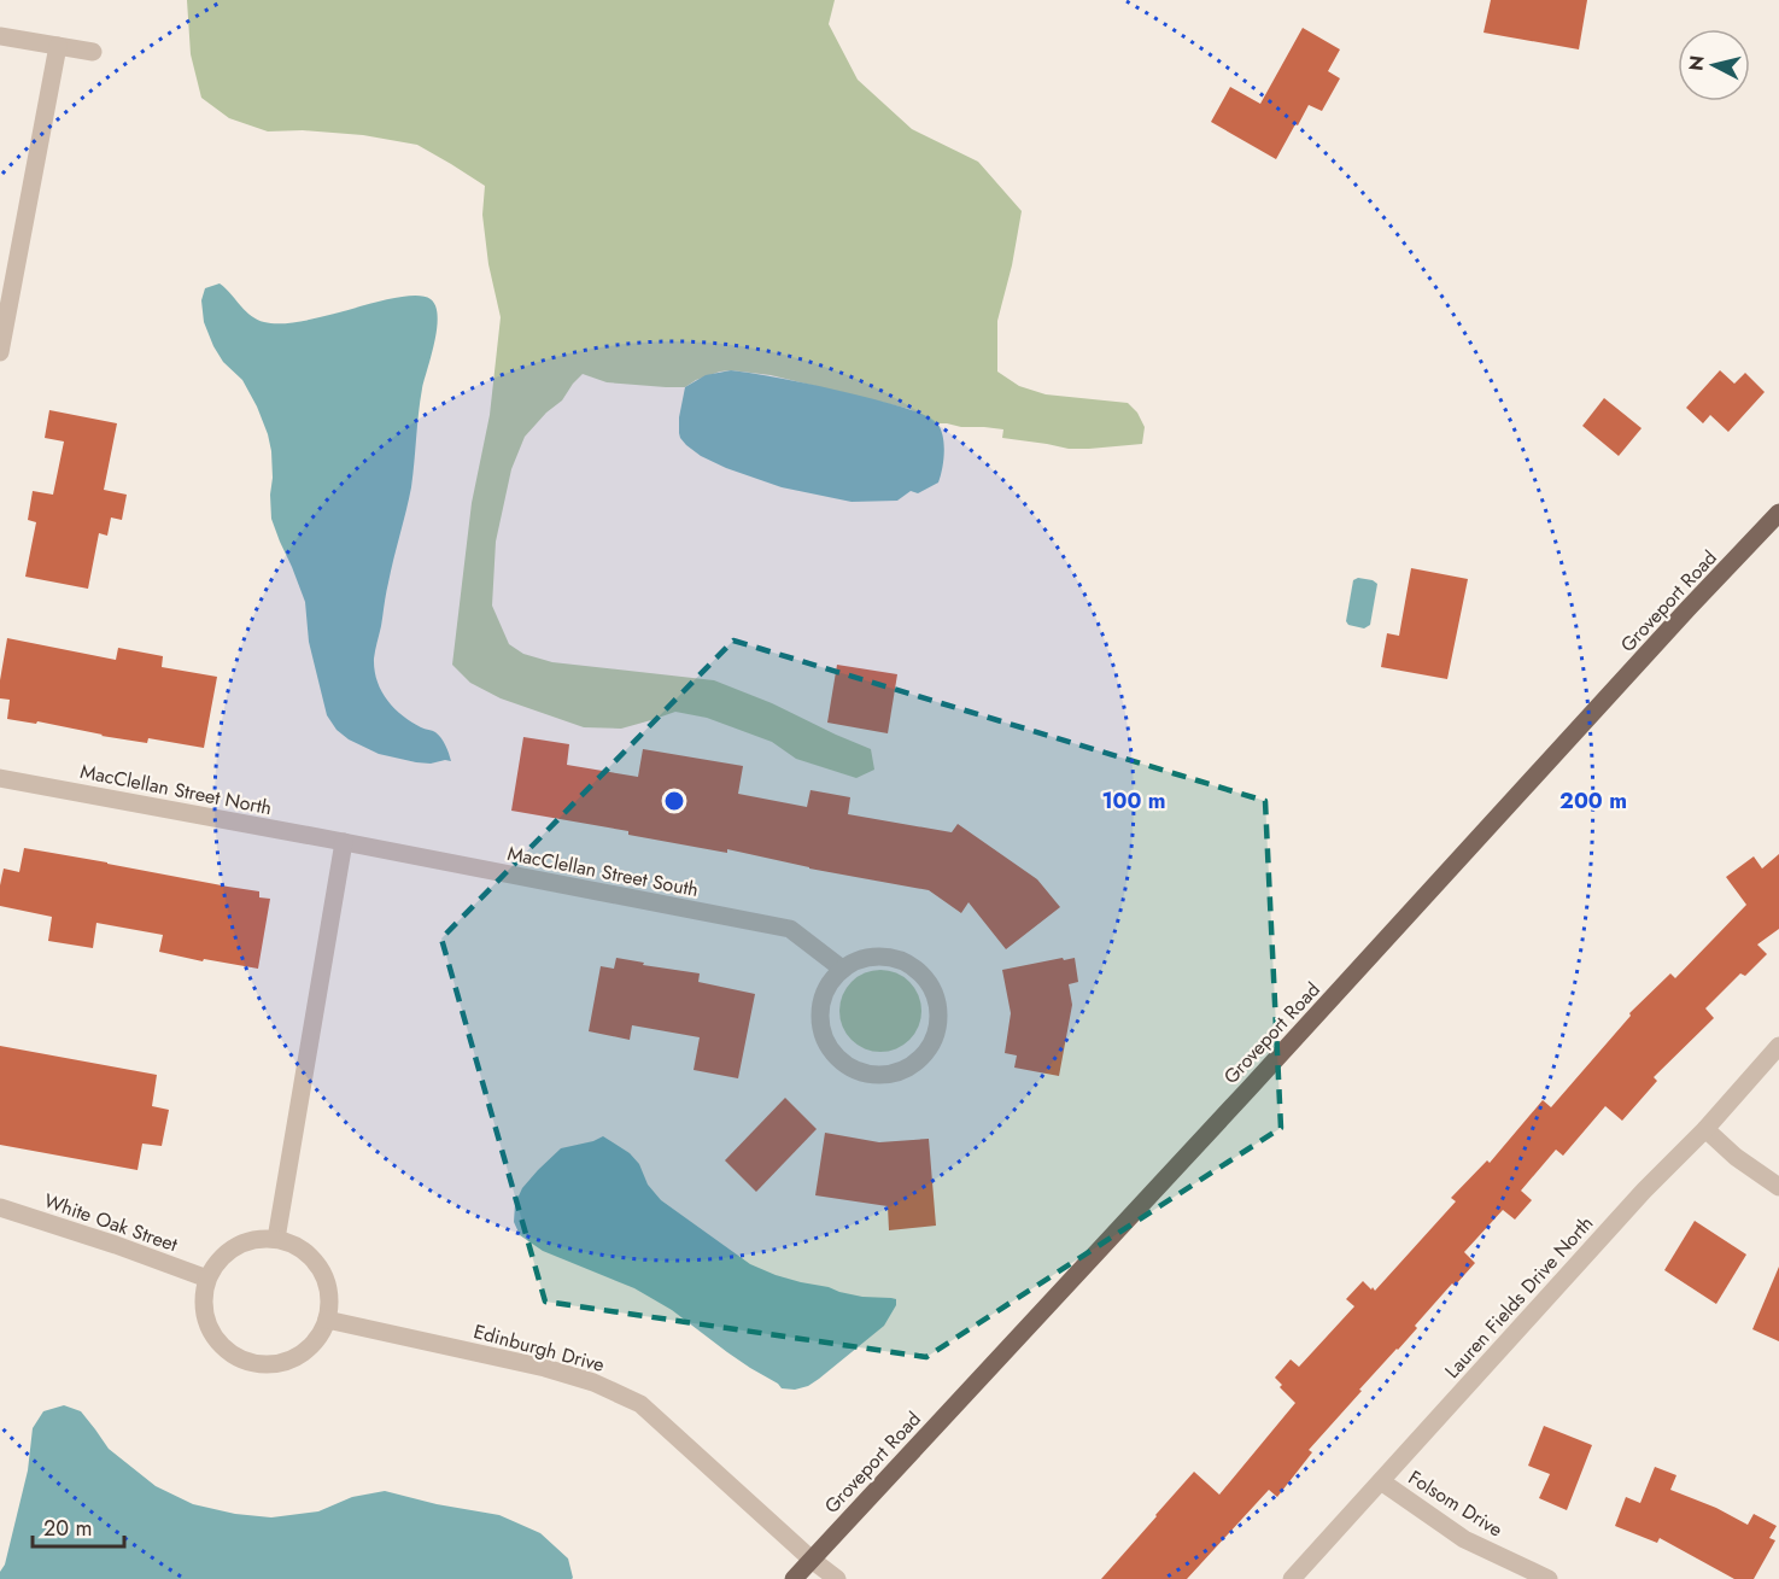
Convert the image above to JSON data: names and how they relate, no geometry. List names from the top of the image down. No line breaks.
{"streets":{"main road":["Groveport Road"],"street":["MacClellan Street North","MacClellan Street South","White Oak Street","Lauren Fields Drive North","Edinburgh Drive","Folsom Drive"]},"crossings":[["Groveport Road","Edinburgh Drive"],["MacClellan Street North","MacClellan Street South"],["White Oak Street","Edinburgh Drive"],["Lauren Fields Drive North","Folsom Drive"]],"scale_bar":"20 m","north":"left","rings":["100 m","200 m"]}
